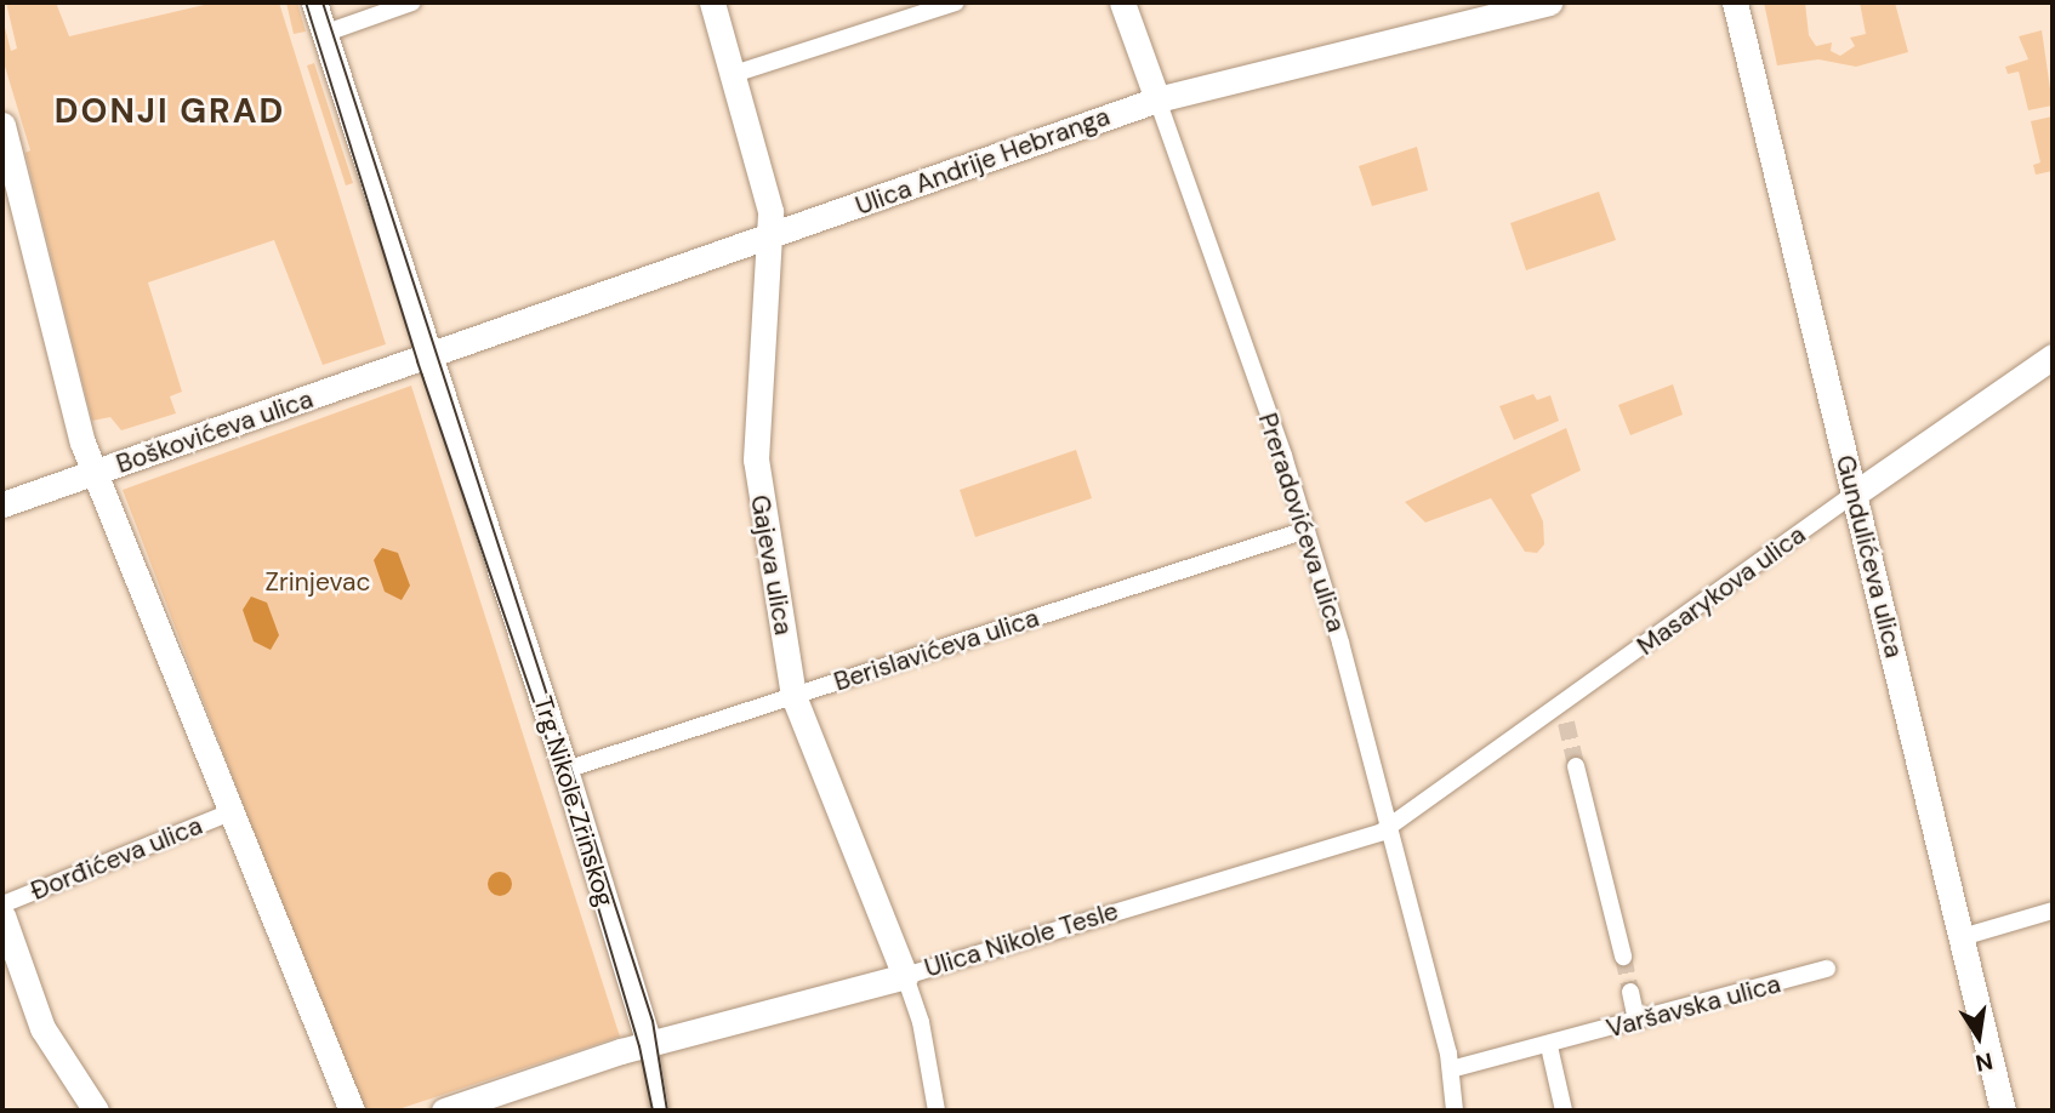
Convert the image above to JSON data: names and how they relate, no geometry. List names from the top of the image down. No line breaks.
{"streets":{"street":["Ulica Andrije Hebranga","Boškovićeva ulica","Preradovićeva ulica","Gundulićeva ulica","Gajeva ulica","Masarykova ulica","Berislavićeva ulica","Trg Nikole Zrinskog","Đorđićeva ulica","Ulica Nikole Tesle","Varšavska ulica"]},"crossings":[["Ulica Andrije Hebranga","Boškovićeva ulica"],["Ulica Andrije Hebranga","Preradovićeva ulica"],["Ulica Andrije Hebranga","Gajeva ulica"],["Ulica Andrije Hebranga","Trg Nikole Zrinskog"],["Boškovićeva ulica","Trg Nikole Zrinskog"],["Preradovićeva ulica","Masarykova ulica"],["Preradovićeva ulica","Berislavićeva ulica"],["Preradovićeva ulica","Ulica Nikole Tesle"],["Preradovićeva ulica","Varšavska ulica"],["Gundulićeva ulica","Masarykova ulica"],["Gajeva ulica","Berislavićeva ulica"],["Gajeva ulica","Ulica Nikole Tesle"],["Masarykova ulica","Ulica Nikole Tesle"],["Berislavićeva ulica","Trg Nikole Zrinskog"],["Trg Nikole Zrinskog","Ulica Nikole Tesle"]],"districts":["DONJI GRAD"],"parks":["Zrinjevac"],"north":"bottom"}
